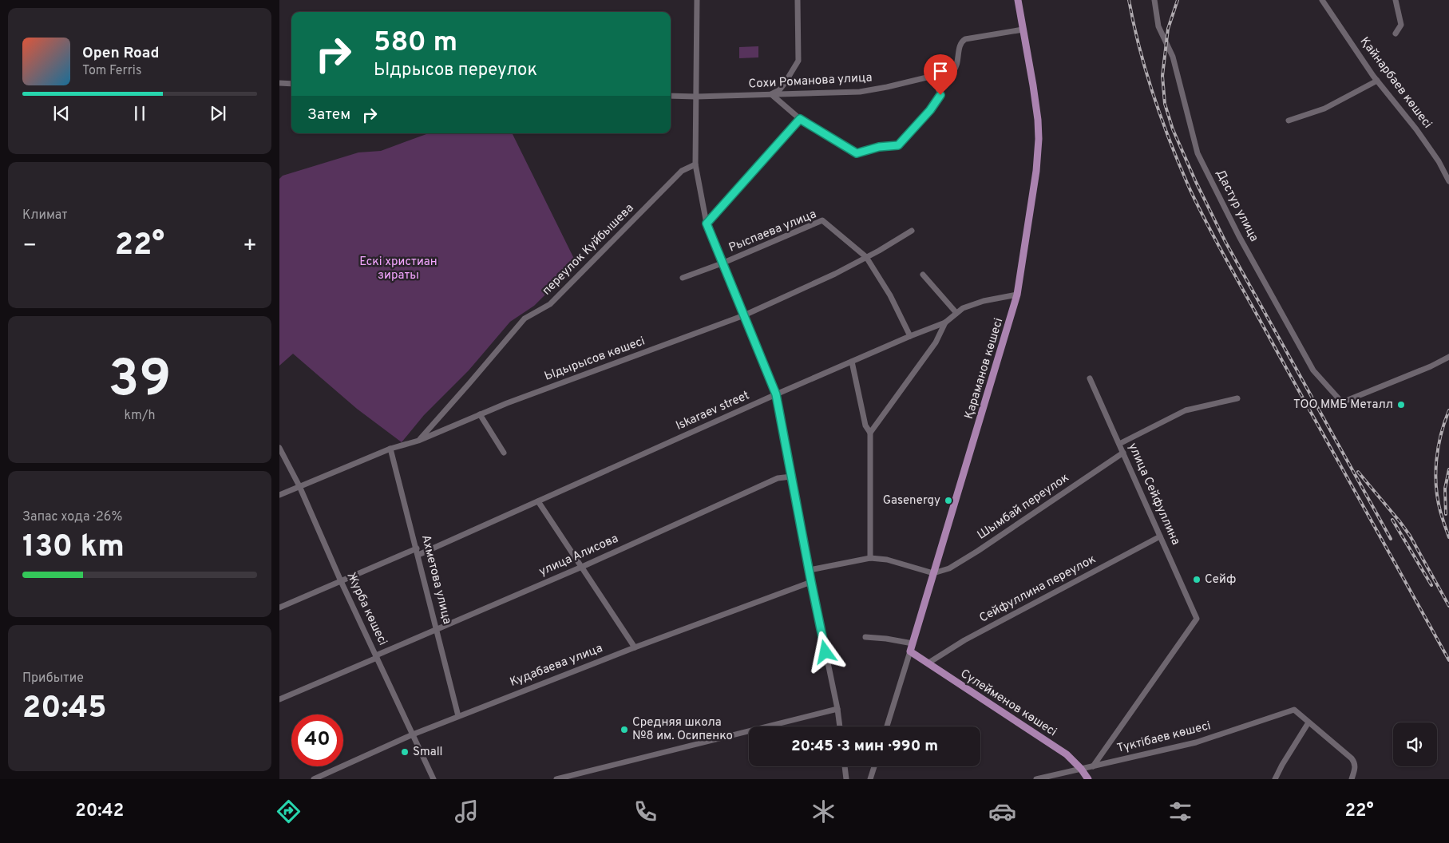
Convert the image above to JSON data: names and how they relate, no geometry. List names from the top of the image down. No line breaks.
{"streets":{"main road":["Қараманов көшесі","Сүлейменов көшесі"],"street":["Сохи Романова улица","Қайнарбаев көшесі","Дастур улица","Рыспаева улица","переулок Куйбышева","Ыдырысов көшесі","Iskaraev street","улица Сейфуллина","Шымбай переулок","улица Алисова","Ахметова улица","Сейфуллина переулок","Журба көшесі","Кудабаева улица","Түктібаев көшесі"]},"crossings":[["Сохи Романова улица","Қараманов көшесі"],["Рыспаева улица","Ыдырысов көшесі"],["Рыспаева улица","Iskaraev street"],["переулок Куйбышева","Ыдырысов көшесі"],["Ыдырысов көшесі","Ахметова улица"],["Ыдырысов көшесі","Журба көшесі"],["Қараманов көшесі","Iskaraev street"],["Қараманов көшесі","Шымбай переулок"],["Қараманов көшесі","Сүлейменов көшесі"],["Iskaraev street","Ахметова улица"],["улица Сейфуллина","Шымбай переулок"],["улица Сейфуллина","Сейфуллина переулок"],["улица Сейфуллина","Түктібаев көшесі"],["улица Алисова","Ахметова улица"],["улица Алисова","Журба көшесі"],["Ахметова улица","Кудабаева улица"],["Сейфуллина переулок","Сүлейменов көшесі"],["Журба көшесі","Кудабаева улица"],["Сүлейменов көшесі","Түктібаев көшесі"]],"parks":["Ескі христиан зираты"],"places":["ТОО ММБ Металл","Gasenergy","Сейф","Средняя школа №8 им. Осипенко","Small"],"page":{"turn":["580 m","Ыдрысов переулок"],"song":["Open Road","Tom Ferris"],"then":"Затем","tile":["Климат",["39","km/h"],["Запас хода · 26%","130 km"],["Прибытие","20:45"]],"heat":["−","22°","+"],"limit":"40","trip":"20:45 · 3 мин · 990 m","tabs":["20:42","22°"]}}
